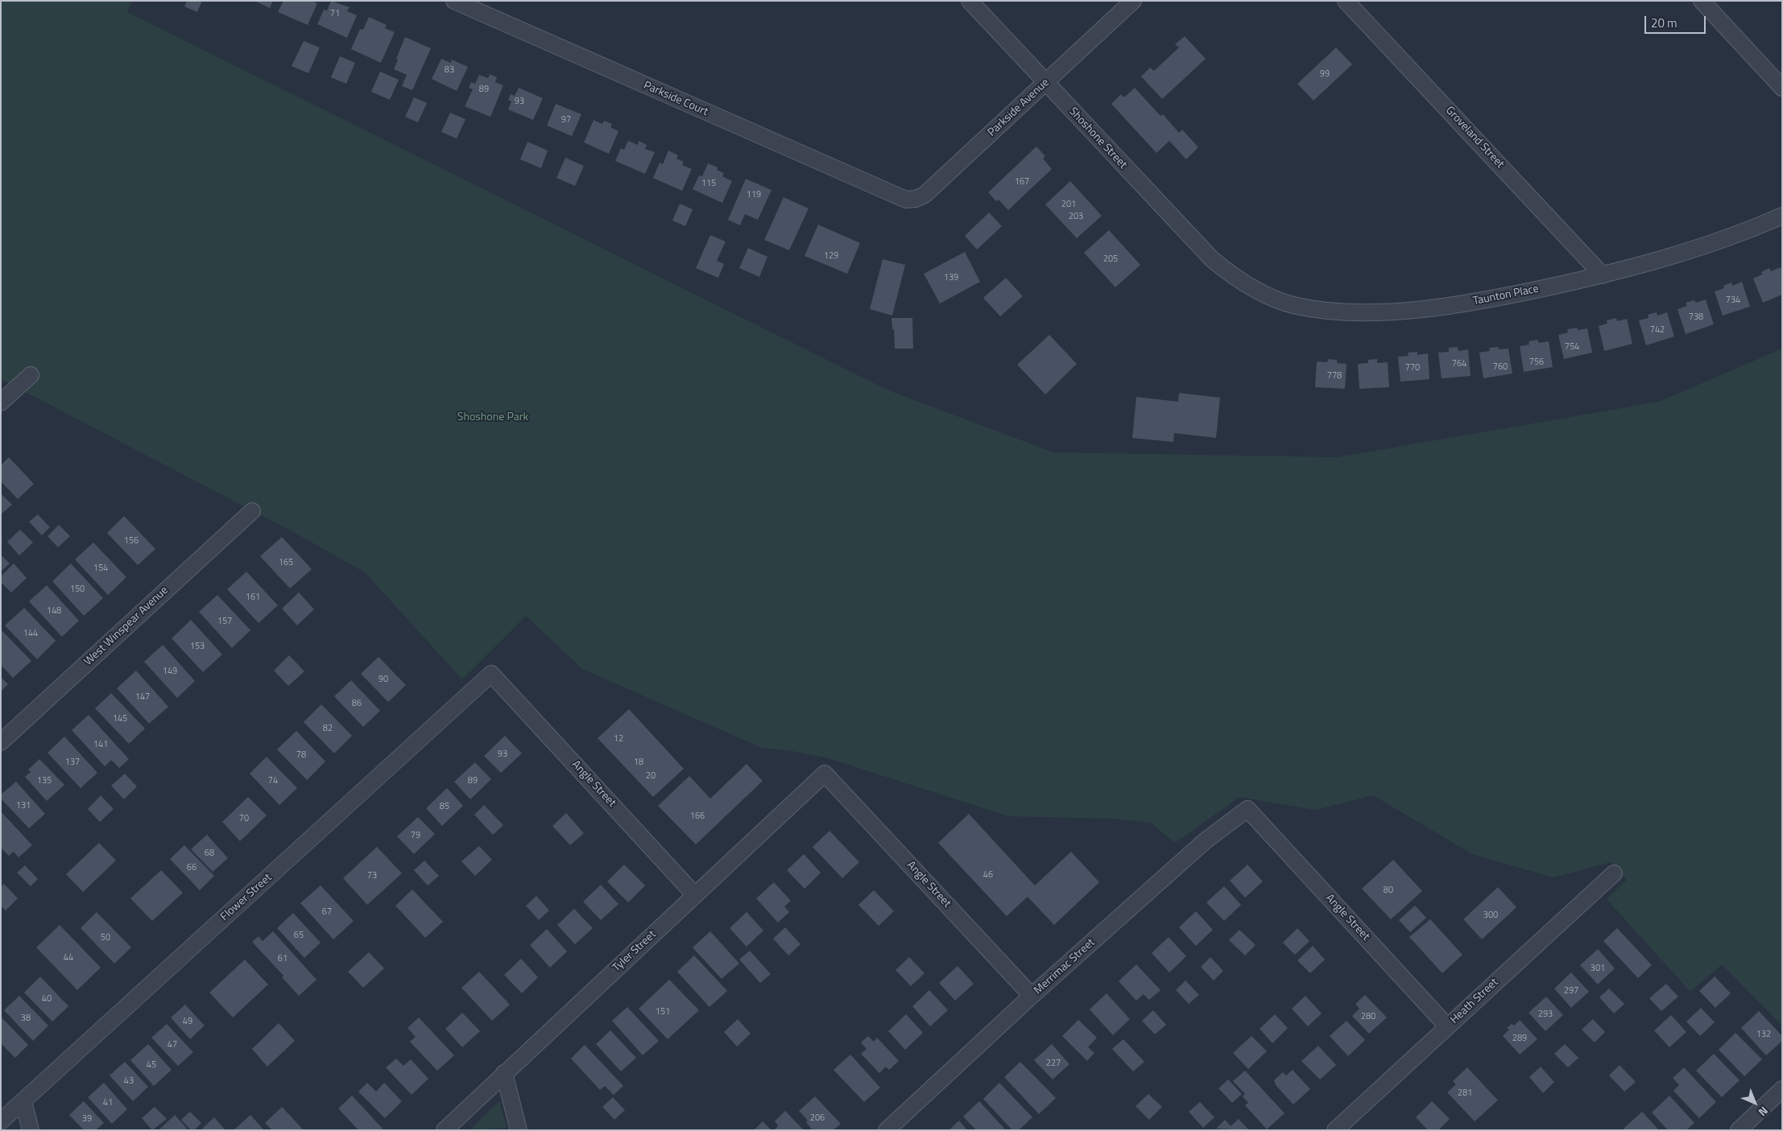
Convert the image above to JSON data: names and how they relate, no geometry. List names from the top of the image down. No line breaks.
{"streets":{"street":["Parkside Court","Parkside Avenue","Groveland Street","Shoshone Street","Taunton Place","West Winspear Avenue","Angle Street","Flower Street","Tyler Street","Merrimac Street","Heath Street"]},"crossings":[["Parkside Court","Parkside Avenue"],["Parkside Avenue","Shoshone Street"],["Groveland Street","Taunton Place"],["Shoshone Street","Taunton Place"],["Angle Street","Flower Street"],["Angle Street","Tyler Street"],["Angle Street","Merrimac Street"],["Angle Street","Heath Street"]],"parks":["Shoshone Park"],"house_numbers":["71","83","99","89","93","97","167","115","119","201","203","129","205","139","734","738","742","754","756","764","760","770","778","156","165","154","150","161","148","157","144","153","149","90","147","86","145","82","12","141","93","78","137","18","20","135","74","89","131","85","166","70","79","68","66","46","73","80","67","300","65","50","44","61","301","297","40","151","293","280","38","49","132","289","47","227","45","43","281","41","206","39"],"scale_bar":"20 m","north":"bottom right"}
